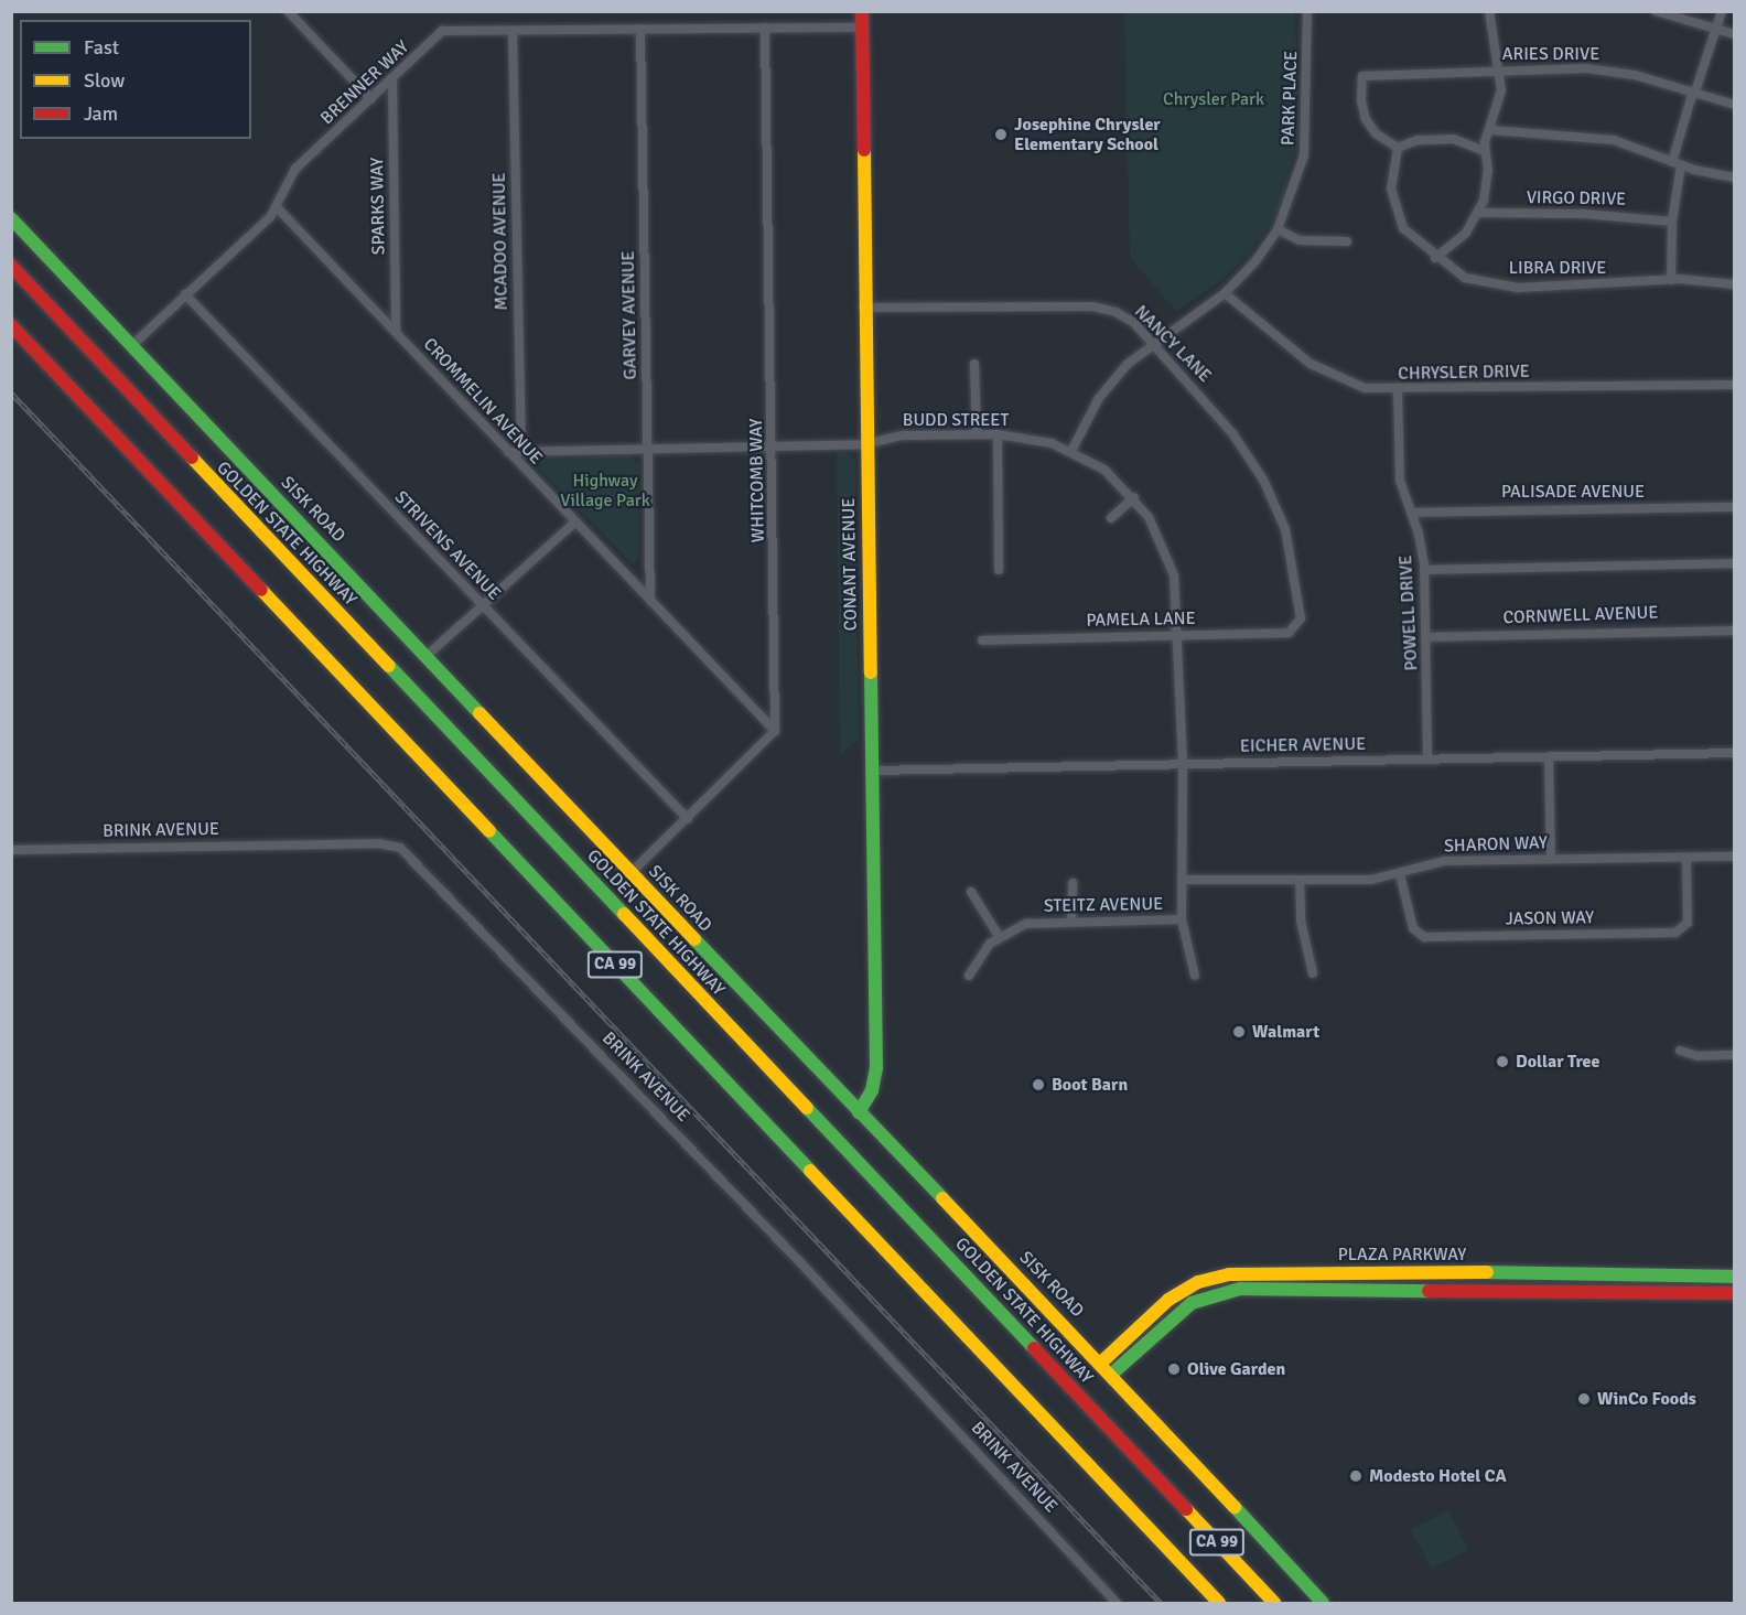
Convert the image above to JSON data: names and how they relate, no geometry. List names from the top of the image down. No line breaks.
{"streets":{"main road":["SISK ROAD","GOLDEN STATE HIGHWAY","CONANT AVENUE","CA 99","PLAZA PARKWAY"],"street":["ARIES DRIVE","BRENNER WAY","PARK PLACE","VIRGO DRIVE","SPARKS WAY","MCADOO AVENUE","LIBRA DRIVE","GARVEY AVENUE","NANCY LANE","CHRYSLER DRIVE","CROMMELIN AVENUE","BUDD STREET","WHITCOMB WAY","PALISADE AVENUE","STRIVENS AVENUE","POWELL DRIVE","CORNWELL AVENUE","PAMELA LANE","EICHER AVENUE","BRINK AVENUE","SHARON WAY","STEITZ AVENUE","JASON WAY"]},"crossings":[["ARIES DRIVE","VIRGO DRIVE"],["ARIES DRIVE","LIBRA DRIVE"],["BRENNER WAY","SPARKS WAY"],["BRENNER WAY","MCADOO AVENUE"],["BRENNER WAY","GARVEY AVENUE"],["BRENNER WAY","CROMMELIN AVENUE"],["BRENNER WAY","WHITCOMB WAY"],["BRENNER WAY","SISK ROAD"],["BRENNER WAY","STRIVENS AVENUE"],["BRENNER WAY","CONANT AVENUE"],["PARK PLACE","NANCY LANE"],["PARK PLACE","CHRYSLER DRIVE"],["PARK PLACE","BUDD STREET"],["VIRGO DRIVE","LIBRA DRIVE"],["SPARKS WAY","CROMMELIN AVENUE"],["MCADOO AVENUE","BUDD STREET"],["GARVEY AVENUE","CROMMELIN AVENUE"],["GARVEY AVENUE","BUDD STREET"],["NANCY LANE","CONANT AVENUE"],["NANCY LANE","PAMELA LANE"],["CHRYSLER DRIVE","POWELL DRIVE"],["CROMMELIN AVENUE","BUDD STREET"],["CROMMELIN AVENUE","WHITCOMB WAY"],["BUDD STREET","WHITCOMB WAY"],["BUDD STREET","CONANT AVENUE"],["BUDD STREET","PAMELA LANE"],["BUDD STREET","EICHER AVENUE"],["BUDD STREET","SHARON WAY"],["BUDD STREET","STEITZ AVENUE"],["PALISADE AVENUE","POWELL DRIVE"],["SISK ROAD","CONANT AVENUE"],["SISK ROAD","PLAZA PARKWAY"],["CONANT AVENUE","EICHER AVENUE"],["POWELL DRIVE","CORNWELL AVENUE"],["POWELL DRIVE","EICHER AVENUE"],["SHARON WAY","JASON WAY"]],"parks":["Chrysler Park","Highway Village Park"],"places":["Josephine Chrysler Elementary School","Walmart","Dollar Tree","Boot Barn","Olive Garden","WinCo Foods","Modesto Hotel CA"],"legend":["Fast","Slow","Jam"]}
